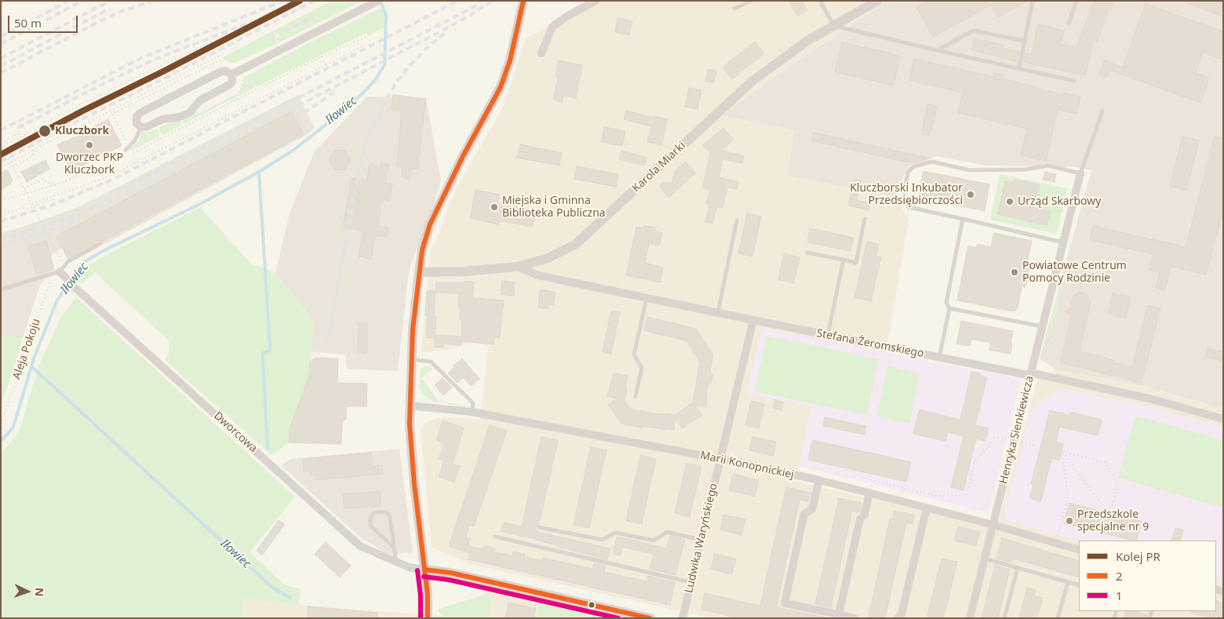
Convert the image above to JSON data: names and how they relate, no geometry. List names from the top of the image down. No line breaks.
{"streets":{"street":["Karola Miarki","Stefana Żeromskiego","Henryka Sienkiewicza","Dworcowa","Marii Konopnickiej","Ludwika Waryńskiego"],"path":["Aleja Pokoju"]},"crossings":[["Karola Miarki","Stefana Żeromskiego"],["Stefana Żeromskiego","Henryka Sienkiewicza"],["Stefana Żeromskiego","Ludwika Waryńskiego"],["Aleja Pokoju","Dworcowa"],["Henryka Sienkiewicza","Marii Konopnickiej"],["Marii Konopnickiej","Ludwika Waryńskiego"]],"water":["Iłowiec"],"places":["Kluczbork","Dworzec PKP Kluczbork","Kluczborski Inkubator Przedsiębiorczości","Urząd Skarbowy","Miejska i Gminna Biblioteka Publiczna","Powiatowe Centrum Pomocy Rodzinie","Przedszkole specjalne nr 9"],"lines":["rail line PR","transit line 2","transit line 1"],"legend":["Kolej PR","2","1"],"scale_bar":"50 m","north":"right"}
